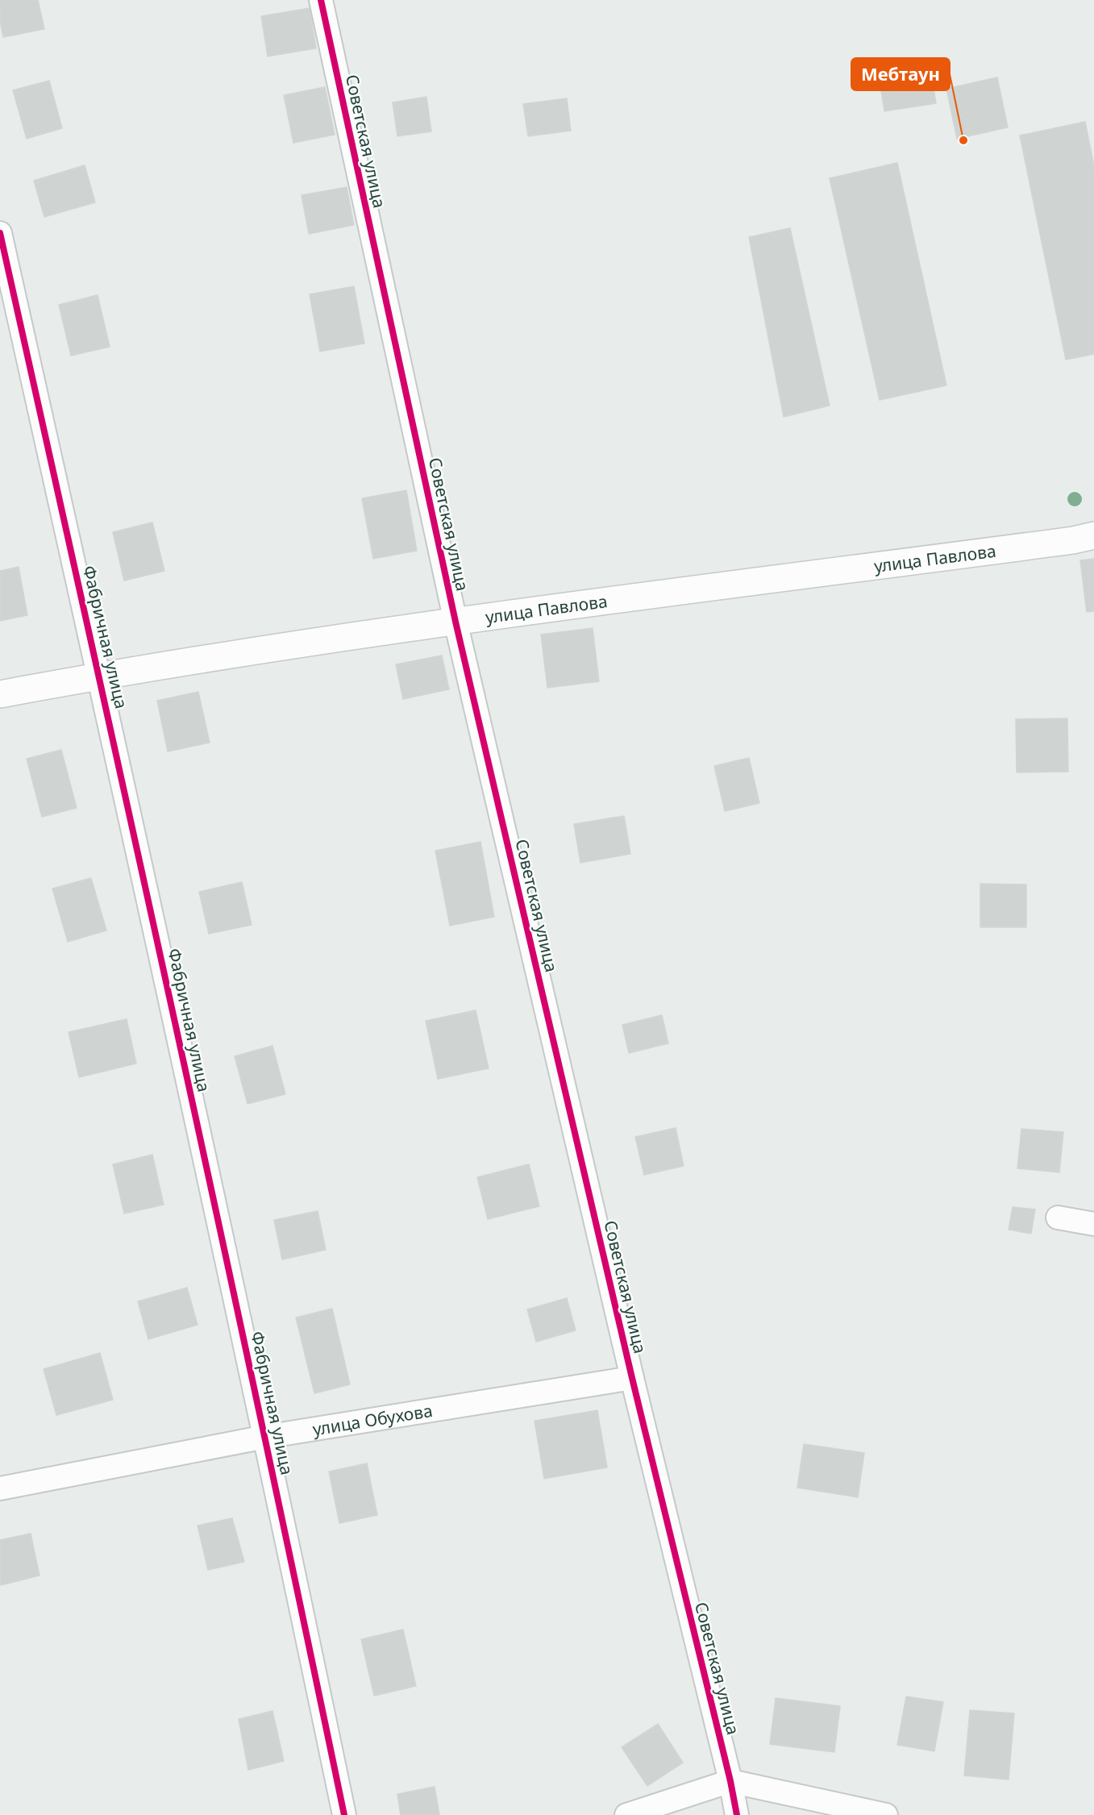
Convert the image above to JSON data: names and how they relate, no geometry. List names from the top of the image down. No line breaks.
{"streets":{"street":["Советская улица","улица Павлова","Фабричная улица","улица Обухова"]},"crossings":[["Советская улица","улица Павлова"],["Советская улица","улица Обухова"],["улица Павлова","Фабричная улица"],["Фабричная улица","улица Обухова"]],"places":["Мебтаун"]}
